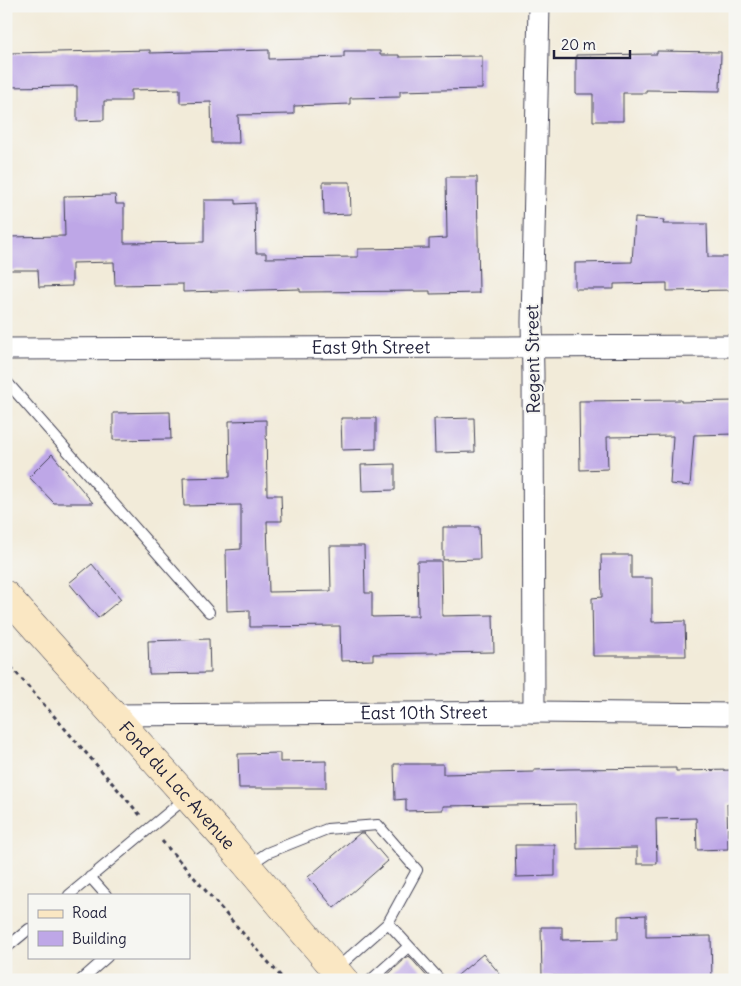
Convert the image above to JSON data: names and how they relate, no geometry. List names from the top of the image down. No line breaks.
{"streets":{"main road":["Fond du Lac Avenue"],"street":["East 9th Street","Regent Street","East 10th Street"]},"crossings":[["East 9th Street","Regent Street"],["Regent Street","East 10th Street"],["East 10th Street","Fond du Lac Avenue"]],"legend":["Road","Building"],"scale_bar":"20 m"}
